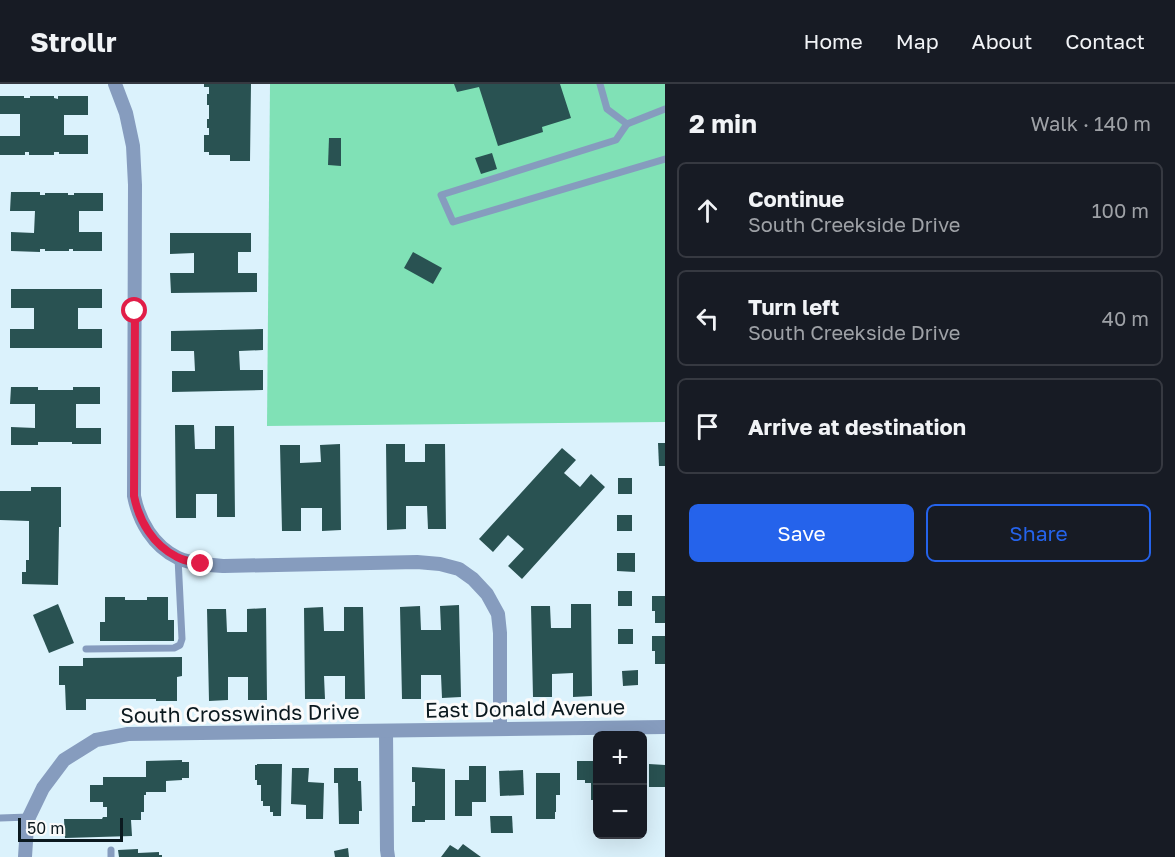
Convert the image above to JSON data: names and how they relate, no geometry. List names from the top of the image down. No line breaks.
{"streets":{"street":["East Donald Avenue","South Crosswinds Drive"]},"crossings":[["East Donald Avenue","South Crosswinds Drive"]],"scale_bar":"50 m","page":{"header":"Strollr","nav":["Home","Map","About","Contact"],"heading":["2 min","Walk · 140 m"],"list":[["Continue","South Creekside Drive","100 m"],["Turn left","South Creekside Drive","40 m"],"Arrive at destination"],"buttons":["Save","Share"],"map_buttons":["+","−"],"scale":"50 m"}}
